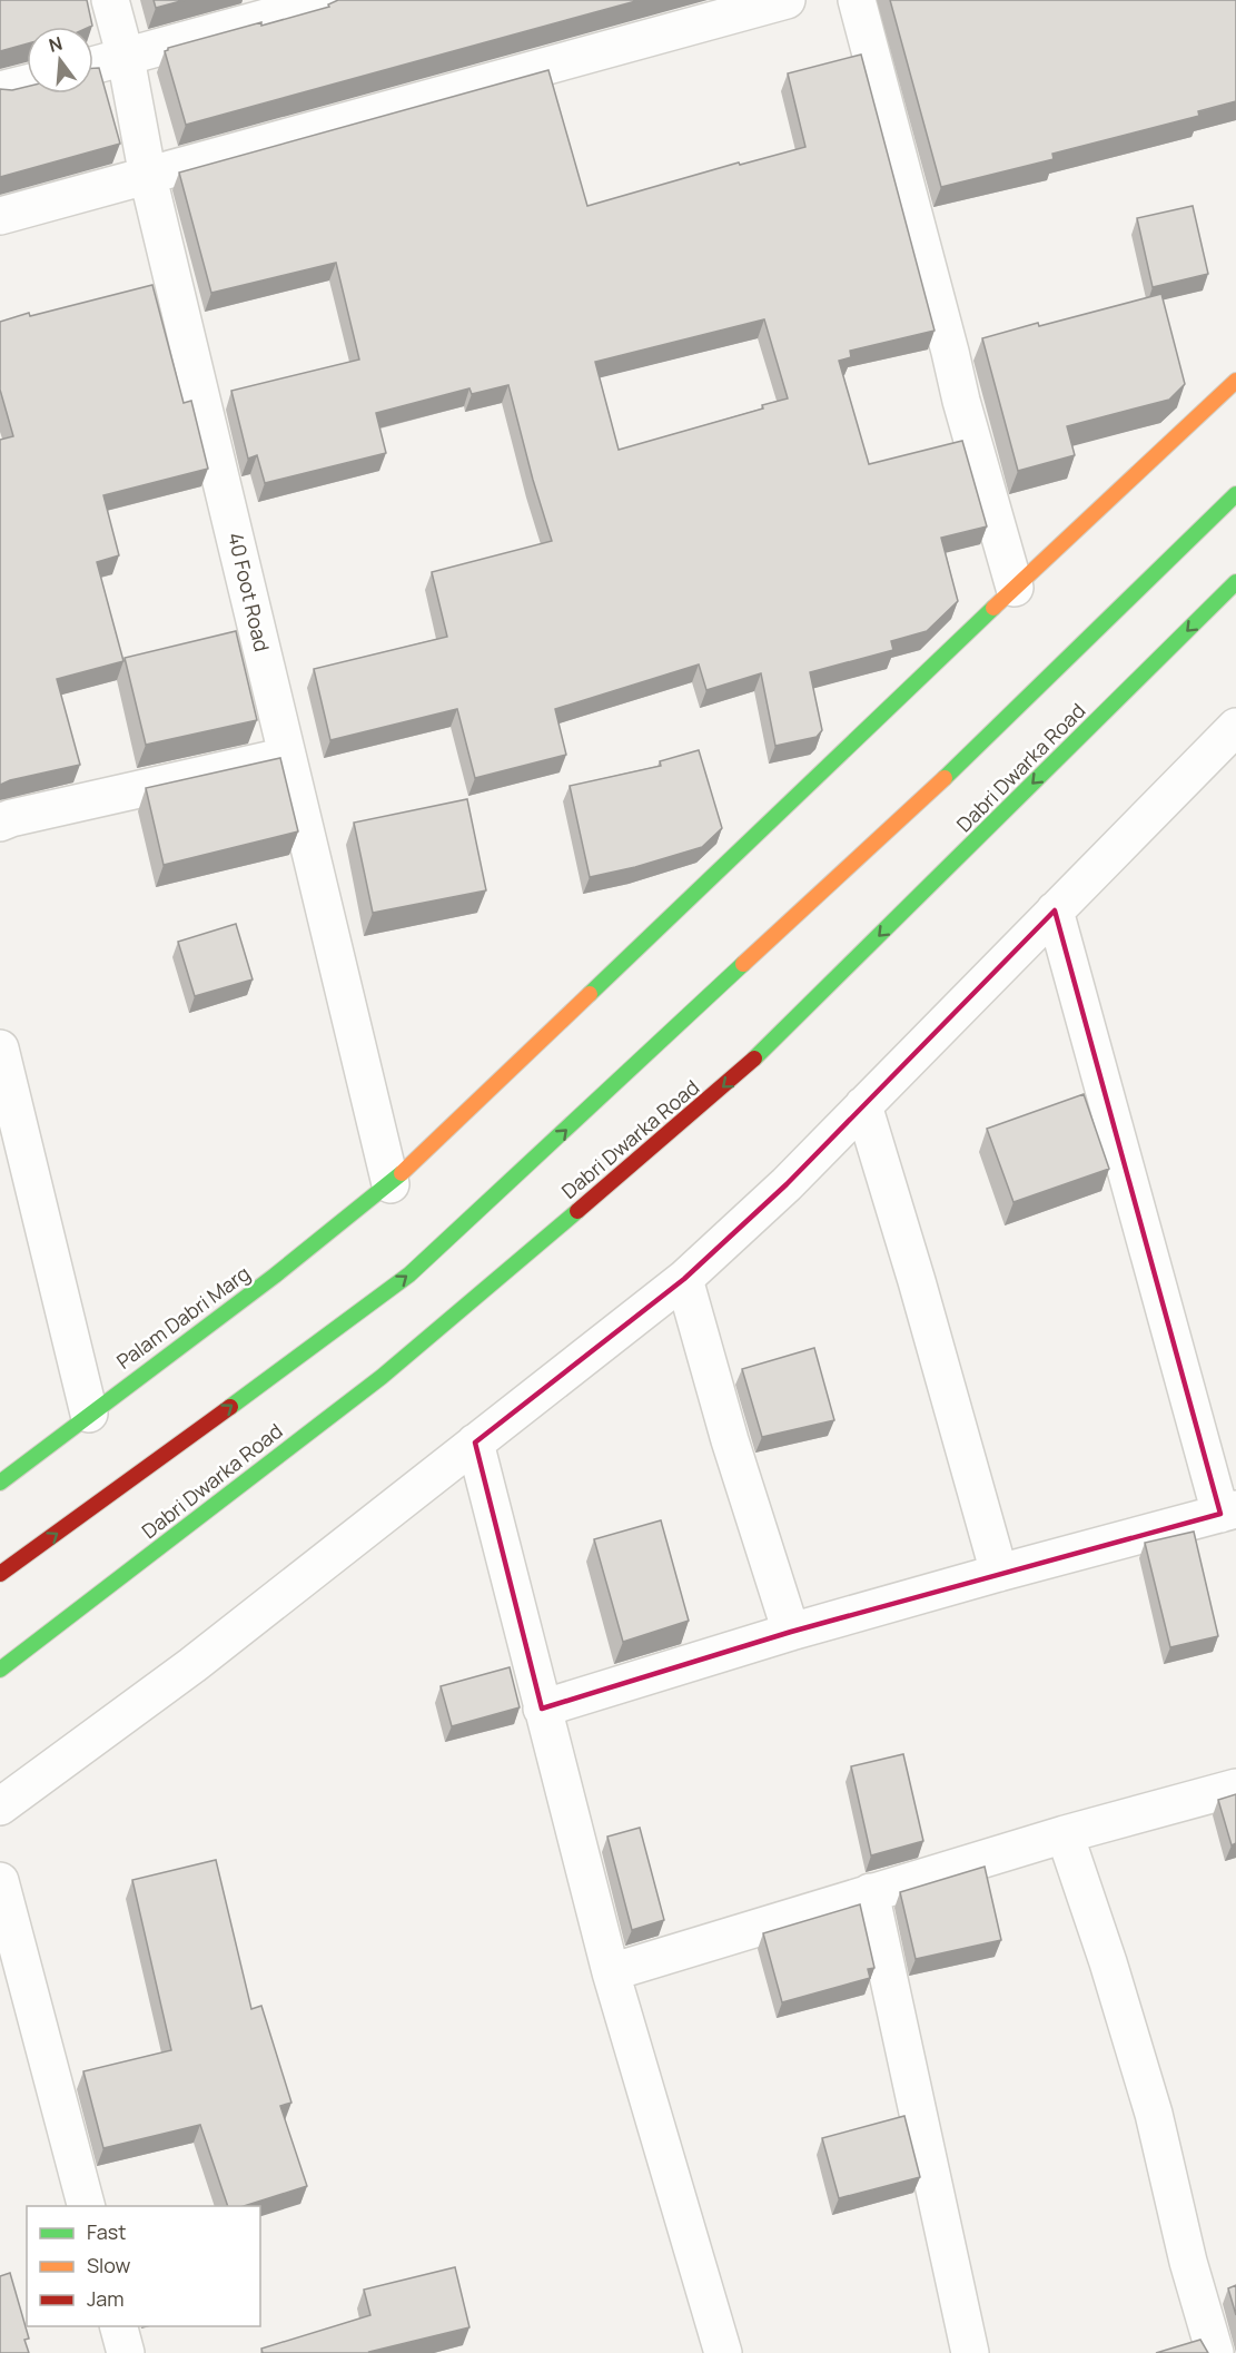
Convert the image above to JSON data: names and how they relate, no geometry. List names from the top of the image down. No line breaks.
{"streets":{"main road":["Dabri Dwarka Road","Palam Dabri Marg"],"street":["40 Foot Road"]},"crossings":[["40 Foot Road","Palam Dabri Marg"]],"legend":["Fast","Slow","Jam"],"north":"top"}
